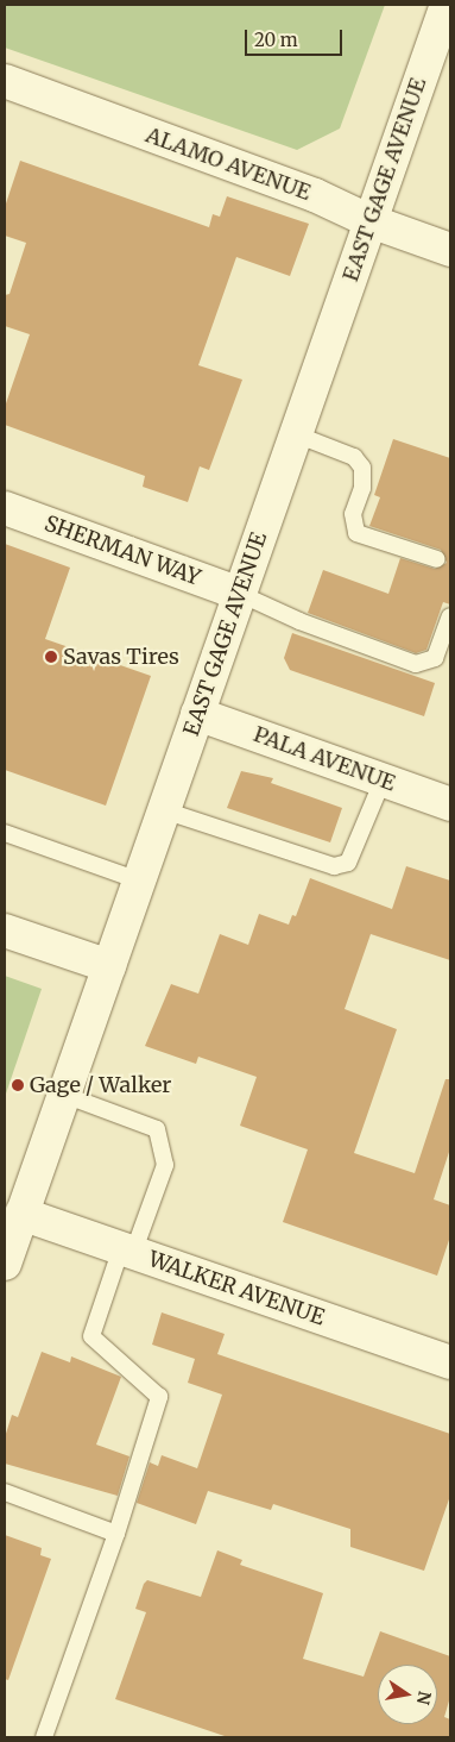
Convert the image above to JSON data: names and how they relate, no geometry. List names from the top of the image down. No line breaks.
{"streets":{"street":["ALAMO AVENUE","EAST GAGE AVENUE","SHERMAN WAY","PALA AVENUE","WALKER AVENUE"]},"crossings":[["ALAMO AVENUE","EAST GAGE AVENUE"],["EAST GAGE AVENUE","SHERMAN WAY"],["EAST GAGE AVENUE","PALA AVENUE"],["EAST GAGE AVENUE","WALKER AVENUE"]],"places":["Savas Tires","Gage / Walker"],"scale_bar":"20 m","north":"right"}
